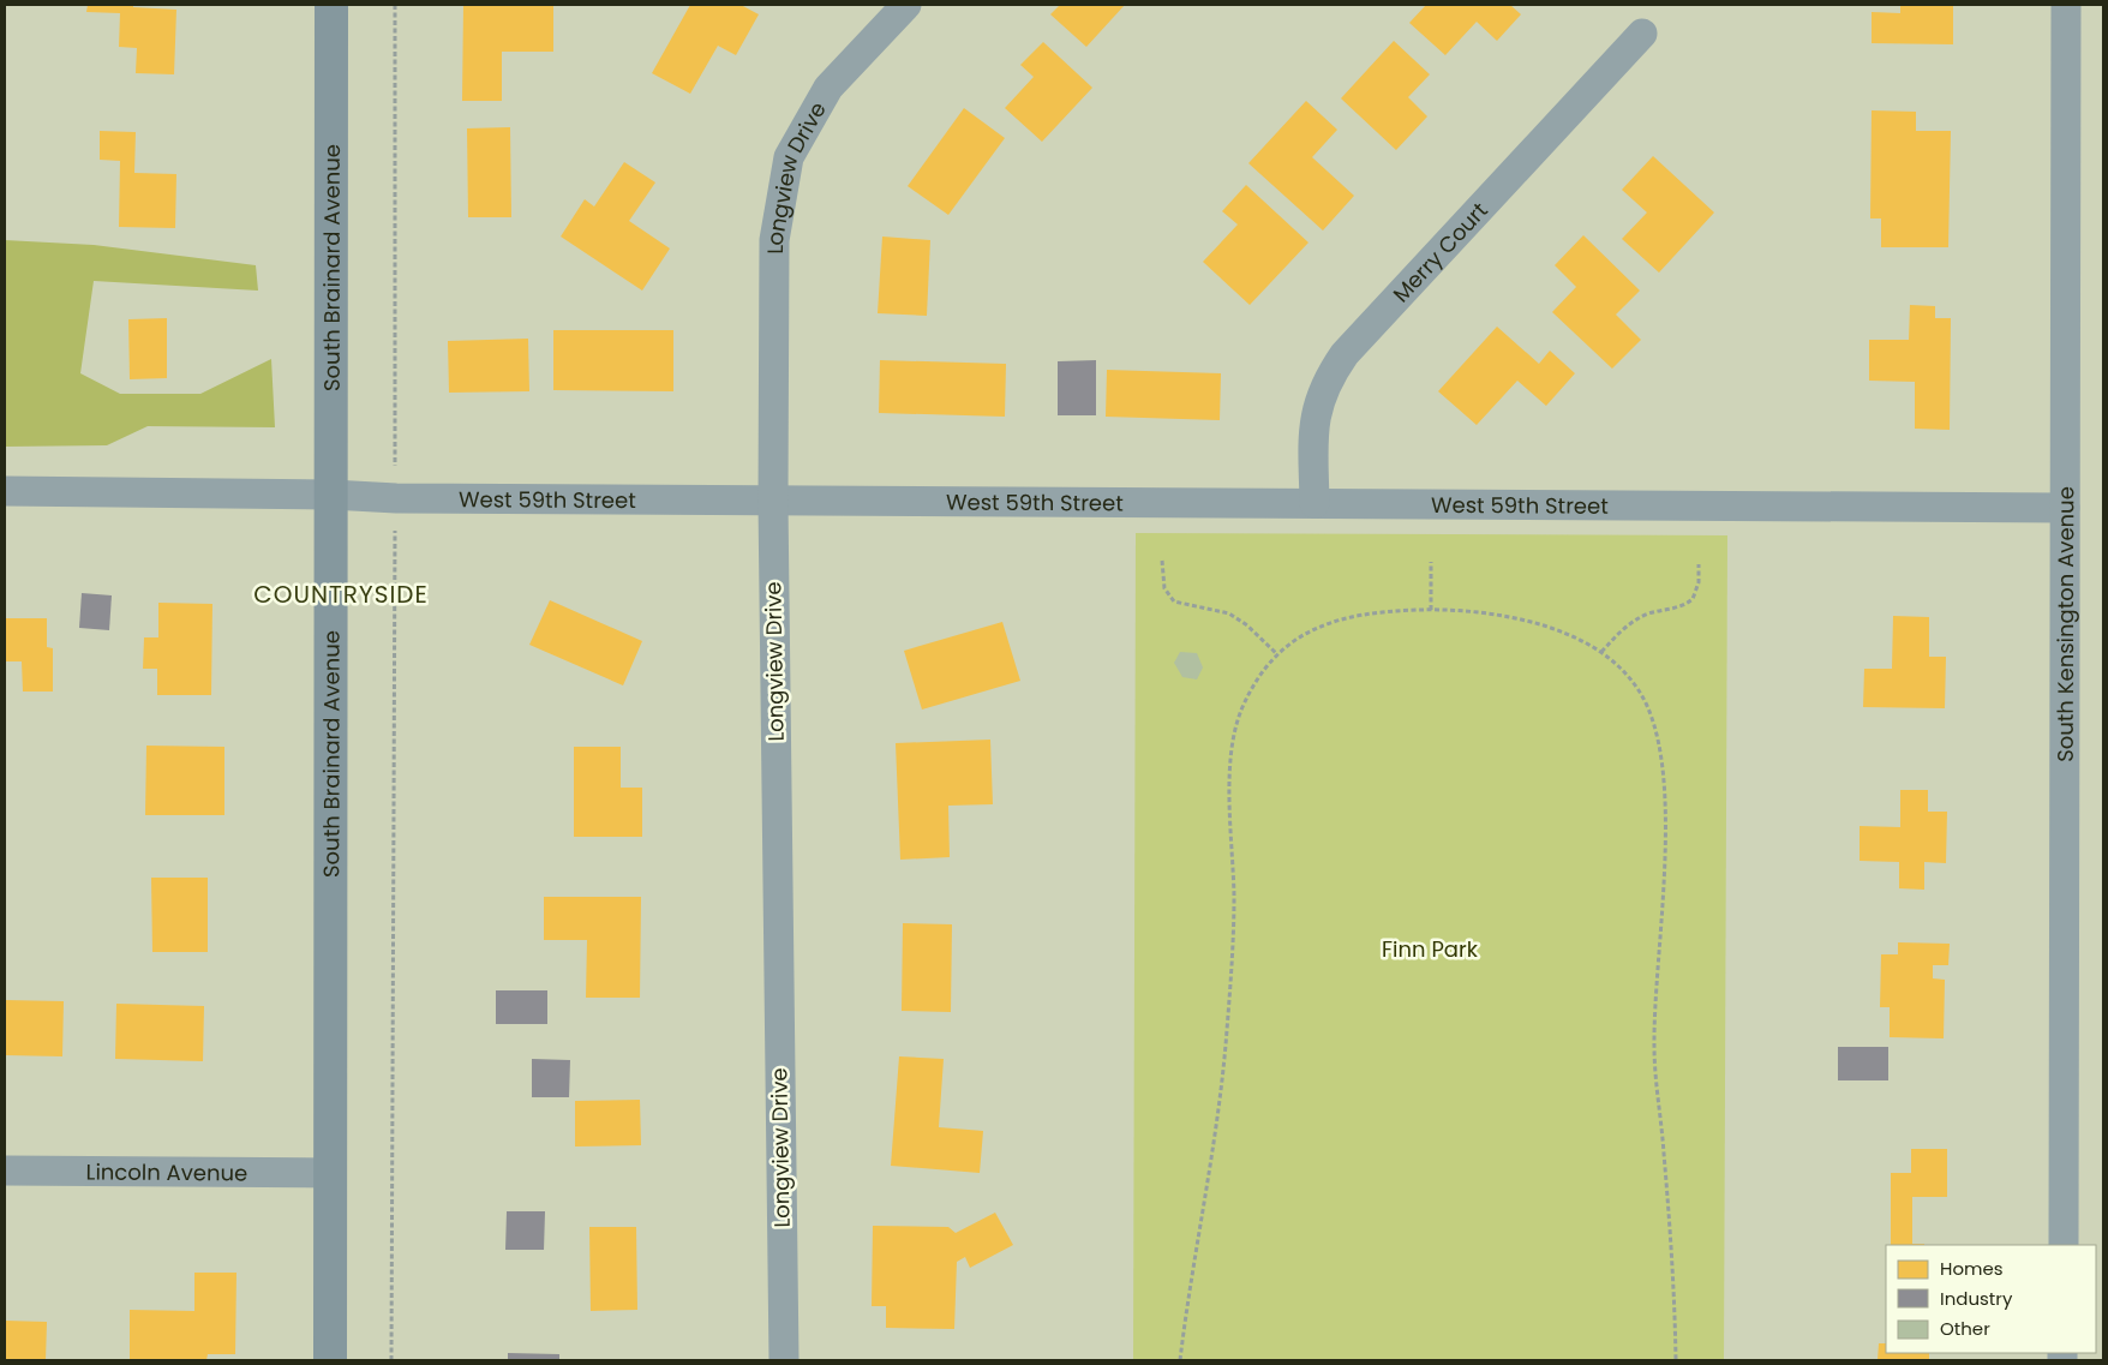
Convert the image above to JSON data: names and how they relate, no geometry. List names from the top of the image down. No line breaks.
{"streets":{"street":["Longview Drive","Merry Court","South Brainard Avenue","West 59th Street","South Kensington Avenue","Lincoln Avenue"]},"crossings":[["Longview Drive","West 59th Street"],["Merry Court","West 59th Street"],["South Brainard Avenue","West 59th Street"],["South Brainard Avenue","Lincoln Avenue"],["West 59th Street","South Kensington Avenue"]],"districts":["COUNTRYSIDE"],"parks":["Finn Park"],"legend":["Homes","Industry","Other"]}
